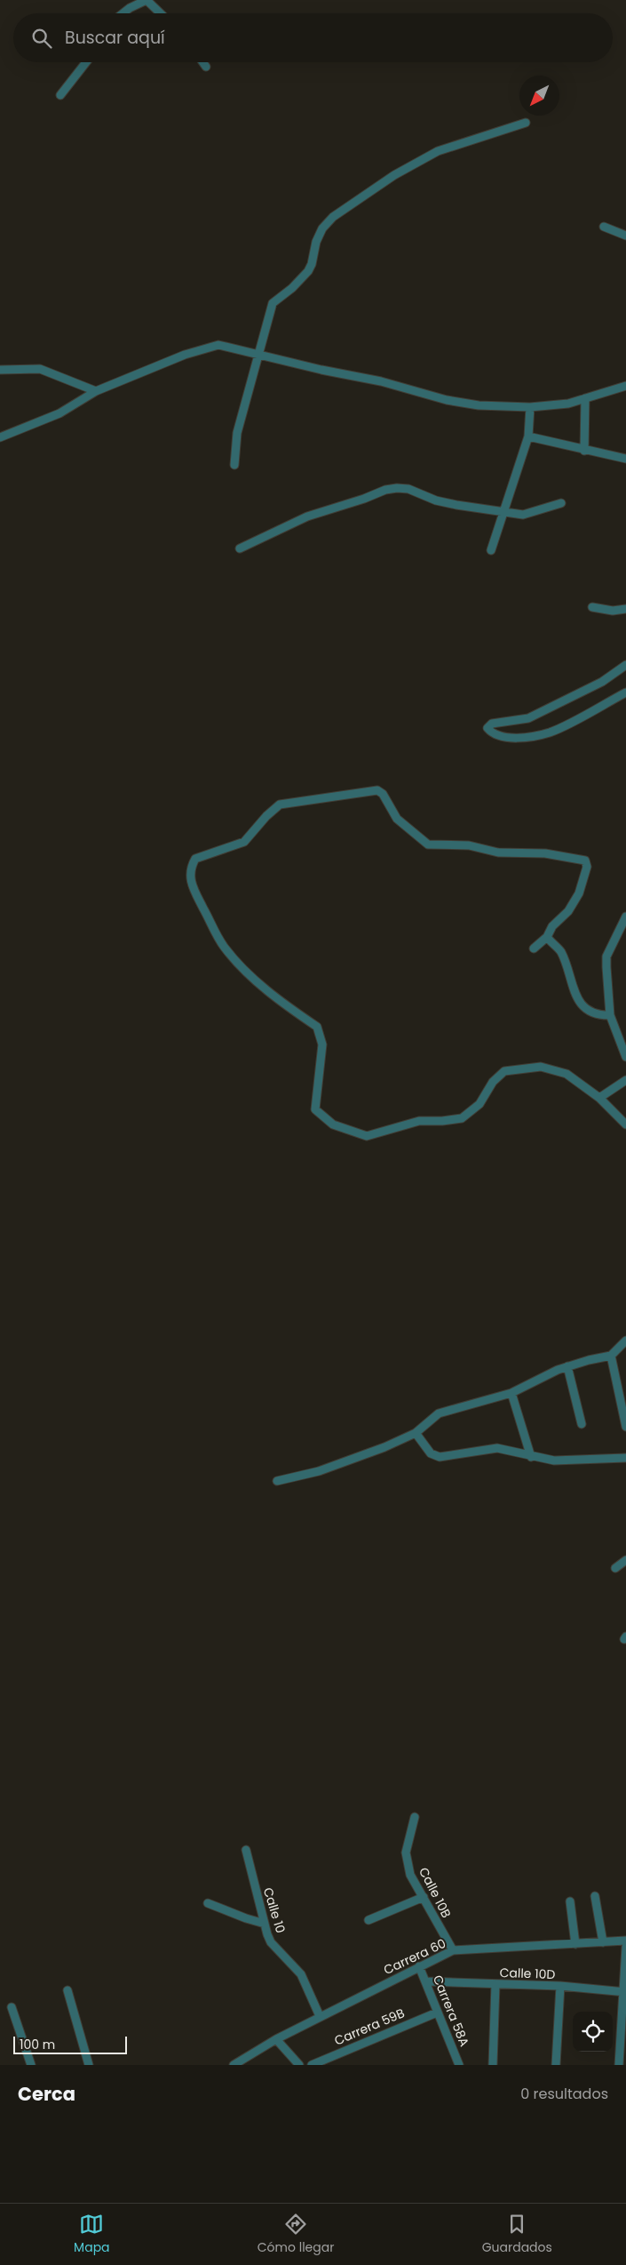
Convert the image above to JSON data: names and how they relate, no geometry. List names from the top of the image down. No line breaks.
{"streets":{"street":["Calle 10B","Calle 10","Carrera 60","Calle 10D","Carrera 58A","Carrera 59B"]},"crossings":[["Calle 10B","Carrera 60"],["Calle 10","Carrera 60"],["Carrera 60","Carrera 58A"],["Calle 10D","Carrera 58A"],["Carrera 58A","Carrera 59B"]],"scale_bar":"100 m","north":"bottom left","page":{"search":"Buscar aquí","scale":"100 m","heading":["Cerca","0 resultados"],"nav":["Mapa","Cómo llegar","Guardados"]}}
